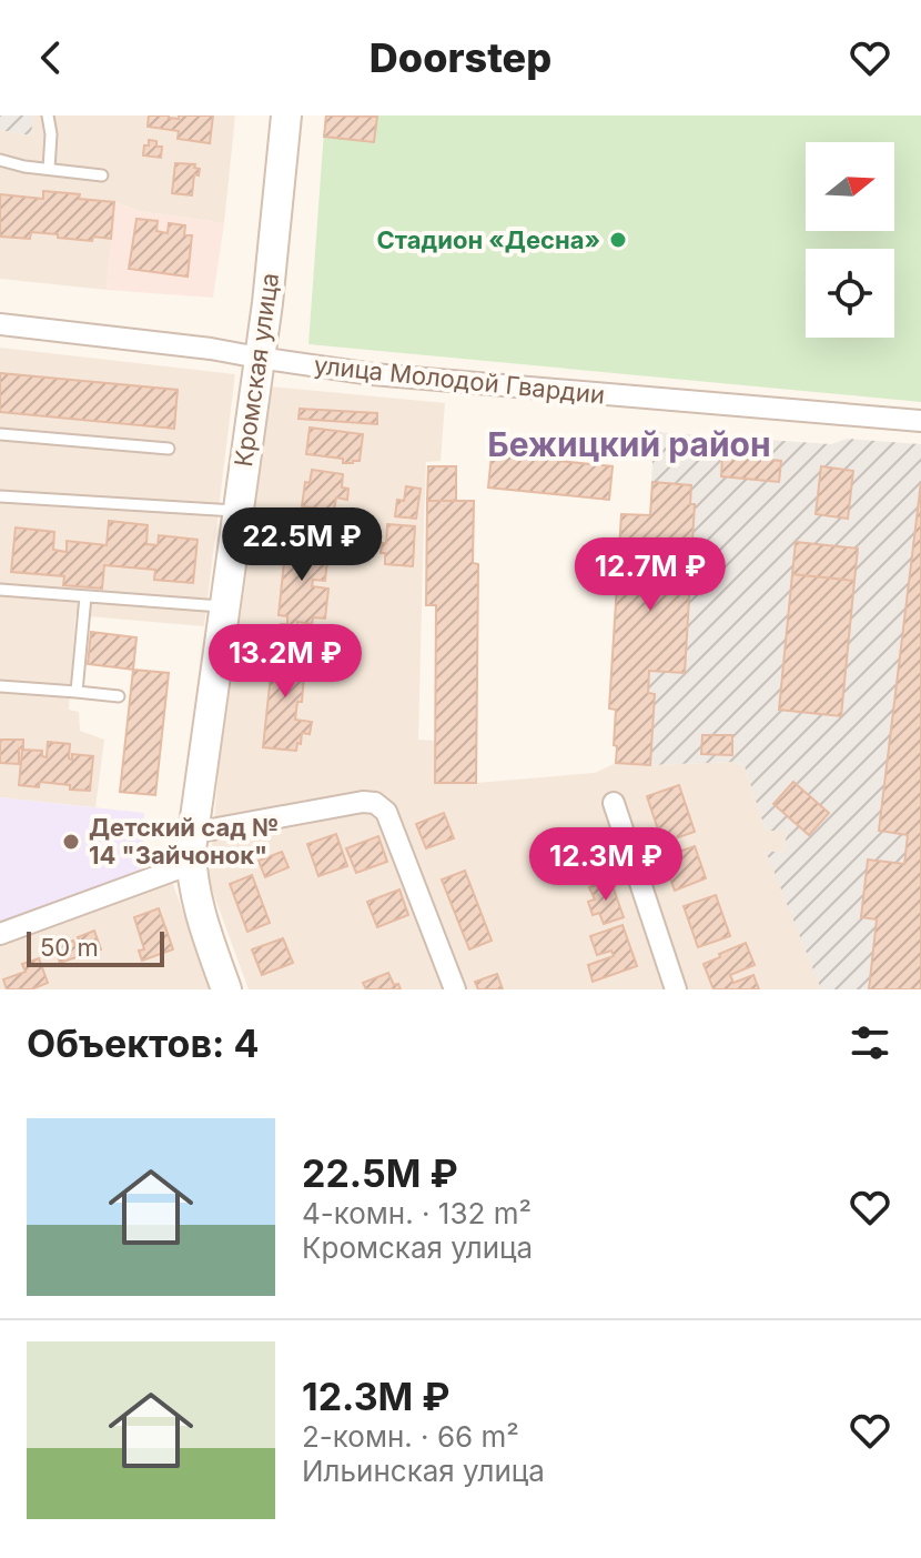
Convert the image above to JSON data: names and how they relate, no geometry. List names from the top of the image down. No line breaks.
{"streets":{"street":["Кромская улица","улица Молодой Гвардии"]},"crossings":[["Кромская улица","улица Молодой Гвардии"]],"districts":["Бежицкий район"],"places":["Стадион «Десна»","Детский сад № 14 \"Зайчонок\""],"scale_bar":"50 m","north":"right","page":{"header":"Doorstep","price":["22.5M ₽","12.7M ₽","13.2M ₽","12.3M ₽"],"scale":"50 m","heading":"Объектов: 4","list":[{"name":"22.5M ₽","note":"4-комн. · 132 m² · Кромская улица"},{"name":"12.3M ₽","note":"2-комн. · 66 m² · Ильинская улица"}]}}
